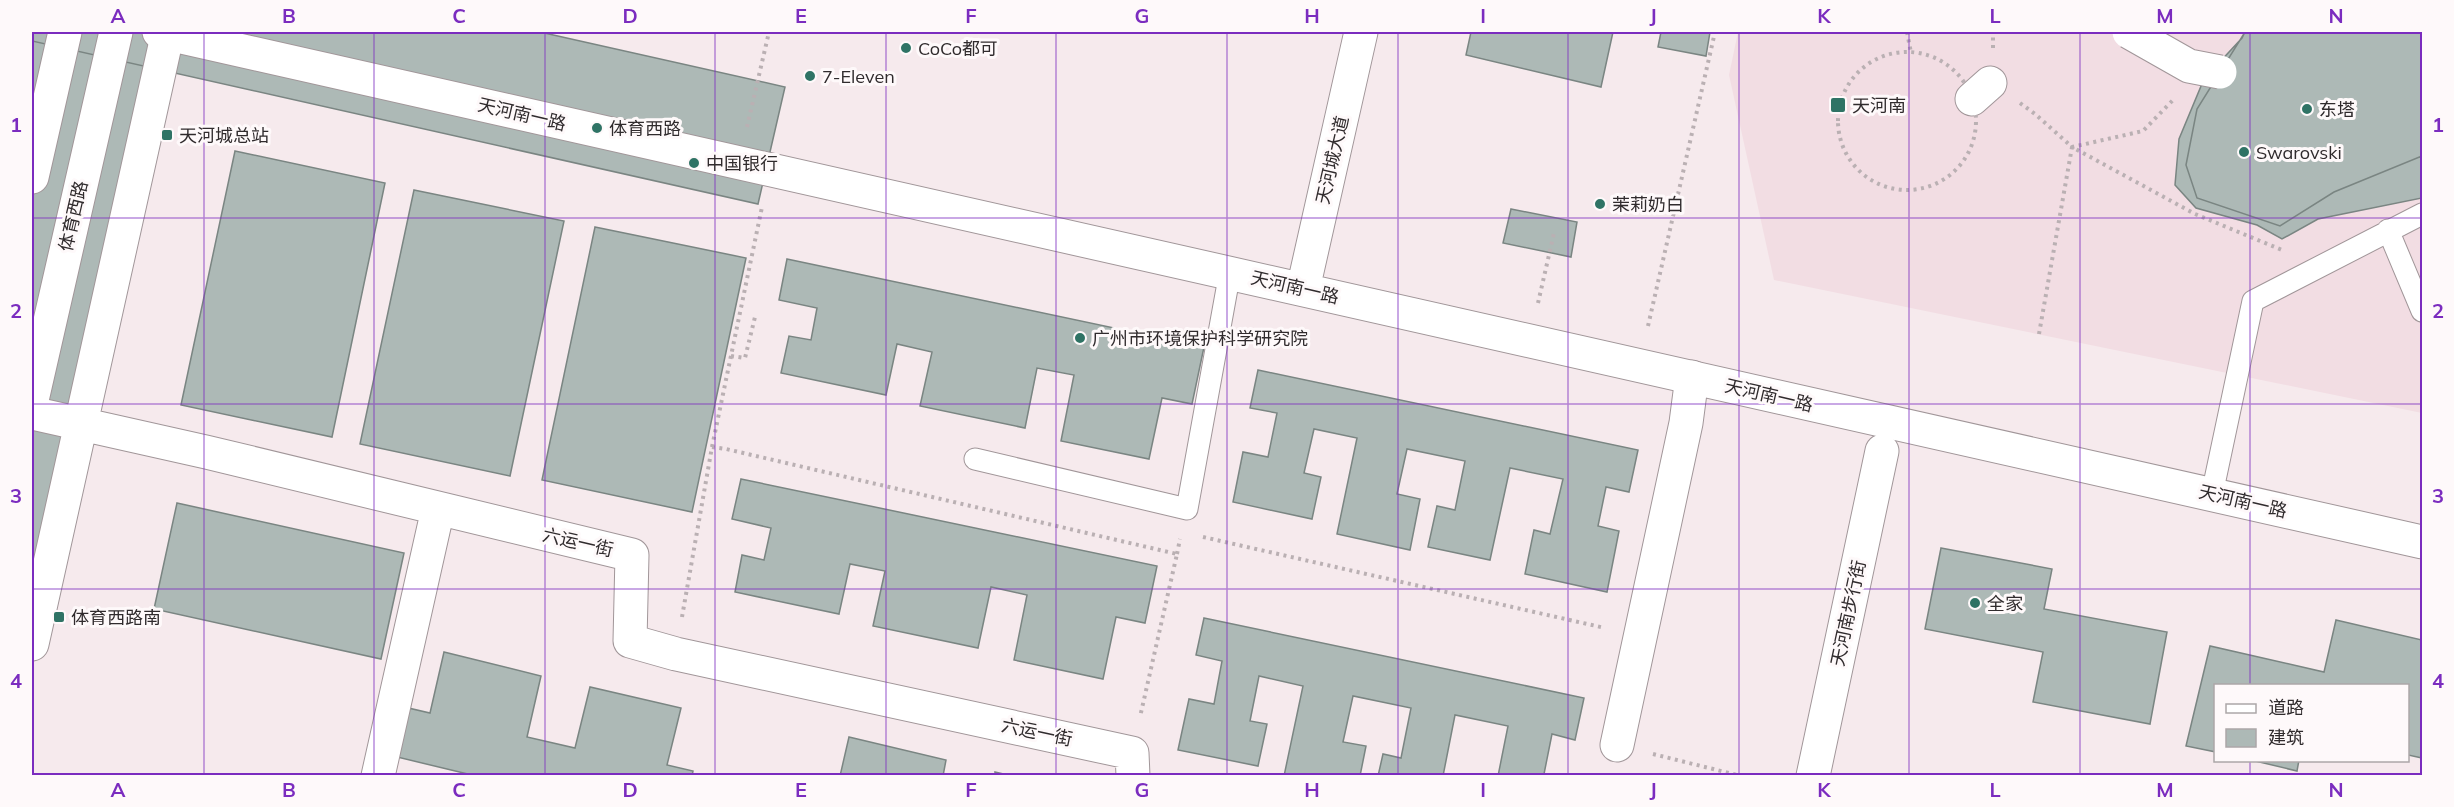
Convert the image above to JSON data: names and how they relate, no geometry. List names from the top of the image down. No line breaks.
{"streets":{"street":["天河南一路","天河城大道","体育西路","六运一街","天河南步行街"]},"crossings":[["天河南一路","天河城大道"]],"places":{"other":["CoCo都可","7-Eleven","东塔","体育西路","Swarovski","中国银行","茉莉奶白","广州市环境保护科学研究院","全家"],"transit":["天河南","天河城总站","体育西路南"]},"legend":["道路","建筑"],"grid":{"columns":["A","B","C","D","E","F","G","H","I","J","K","L","M","N"],"rows":["1","2","3","4"]}}
